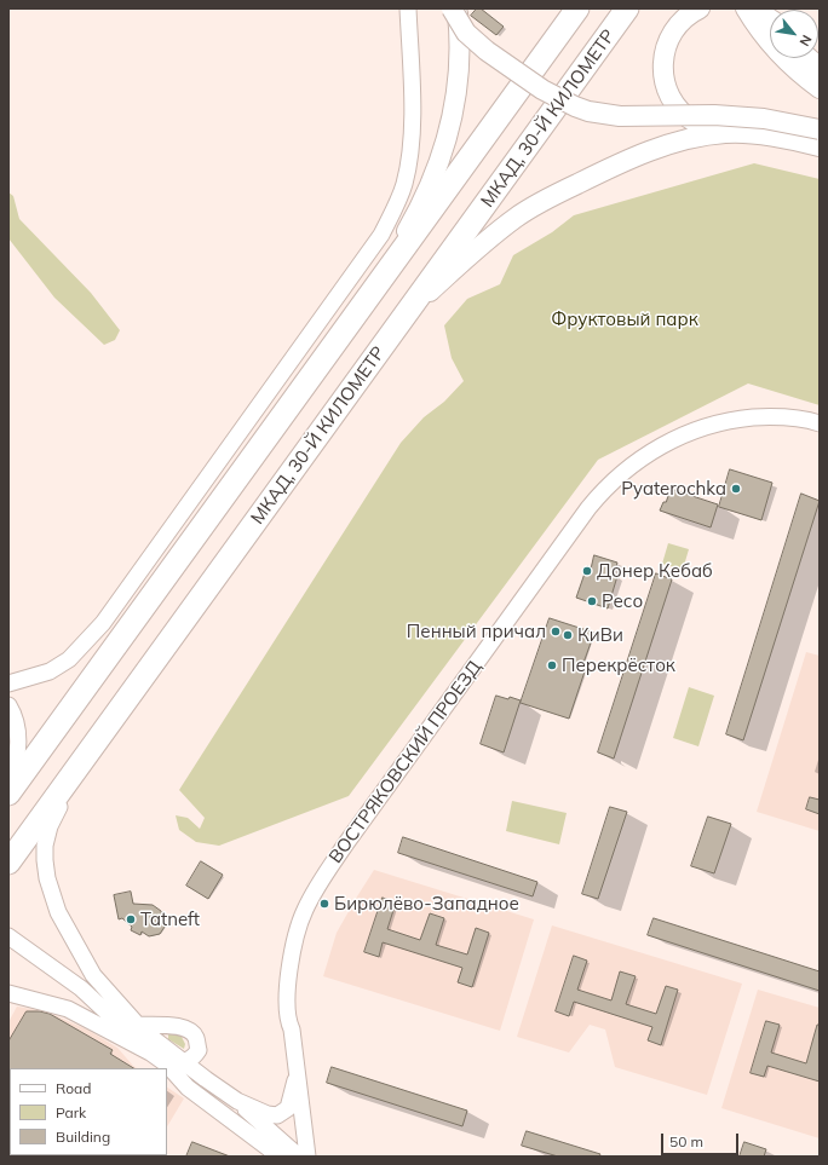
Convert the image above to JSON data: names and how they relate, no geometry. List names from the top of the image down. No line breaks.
{"streets":{"highway":["МКАД, 30-Й КИЛОМЕТР"],"street":["ВОСТРЯКОВСКИЙ ПРОЕЗД"]},"parks":["Фруктовый парк"],"places":["Pyaterochka","Донер Кебаб","Ресо","Пенный причал","КиВи","Перекрёсток","Бирюлёво-Западное","Tatneft"],"legend":["Road","Park","Building"],"scale_bar":"50 m","north":"bottom right"}
